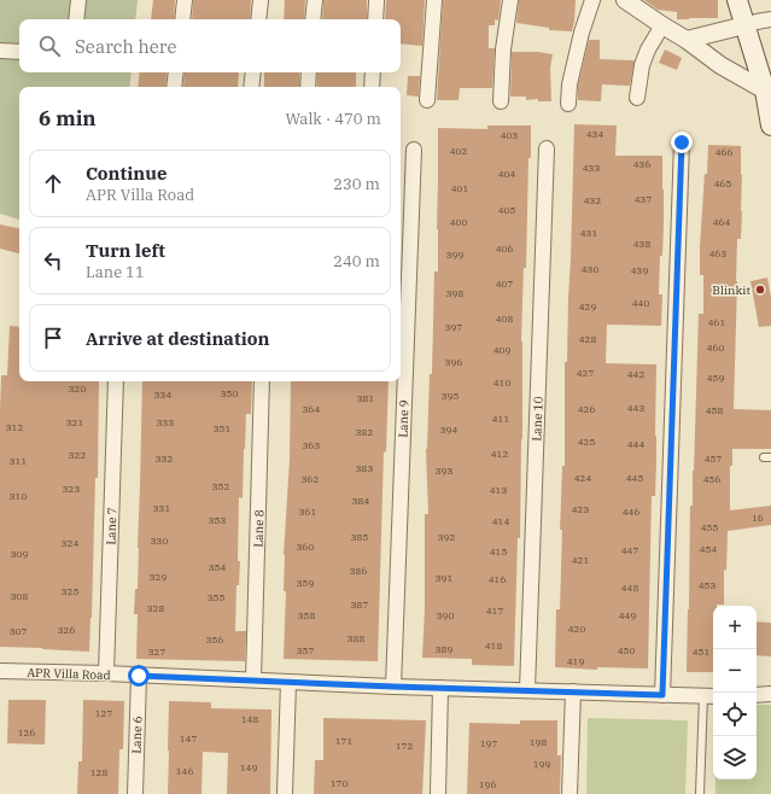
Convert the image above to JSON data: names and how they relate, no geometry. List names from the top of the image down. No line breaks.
{"streets":{"street":["Lane 9","Lane 10","Lane 7","Lane 8","APR Villa Road","Lane 6"]},"crossings":[["Lane 9","APR Villa Road"],["Lane 10","APR Villa Road"],["Lane 7","APR Villa Road"],["Lane 8","APR Villa Road"],["APR Villa Road","Lane 6"]],"places":["Blinkit"],"house_numbers":["434","403","402","466","436","433","404","465","401","437","432","405","400","464","431","438","406","463","399","430","439","407","398","440","429","408","461","397","428","460","409","396","427","442","459","410","320","350","334","395","381","443","364","426","458","411","321","333","312","351","394","382","425","444","363","412","322","332","457","311","383","393","424","445","362","456","352","323","413","310","384","331","423","361","446","16","353","414","455","385","392","330","324","360","454","447","415","309","421","354","386","329","391","416","359","453","448","325","308","355","387","328","417","358","390","449","420","326","307","388","356","418","389","357","450","327","451","419","127","148","126","147","171","198","197","172","199","149","146","128","170","196"],"page":{"search":"Search here","heading":["6 min","Walk · 470 m"],"list":[["Continue","APR Villa Road","230 m"],["Turn left","Lane 11","240 m"],"Arrive at destination"],"map_buttons":["+","−"]}}
